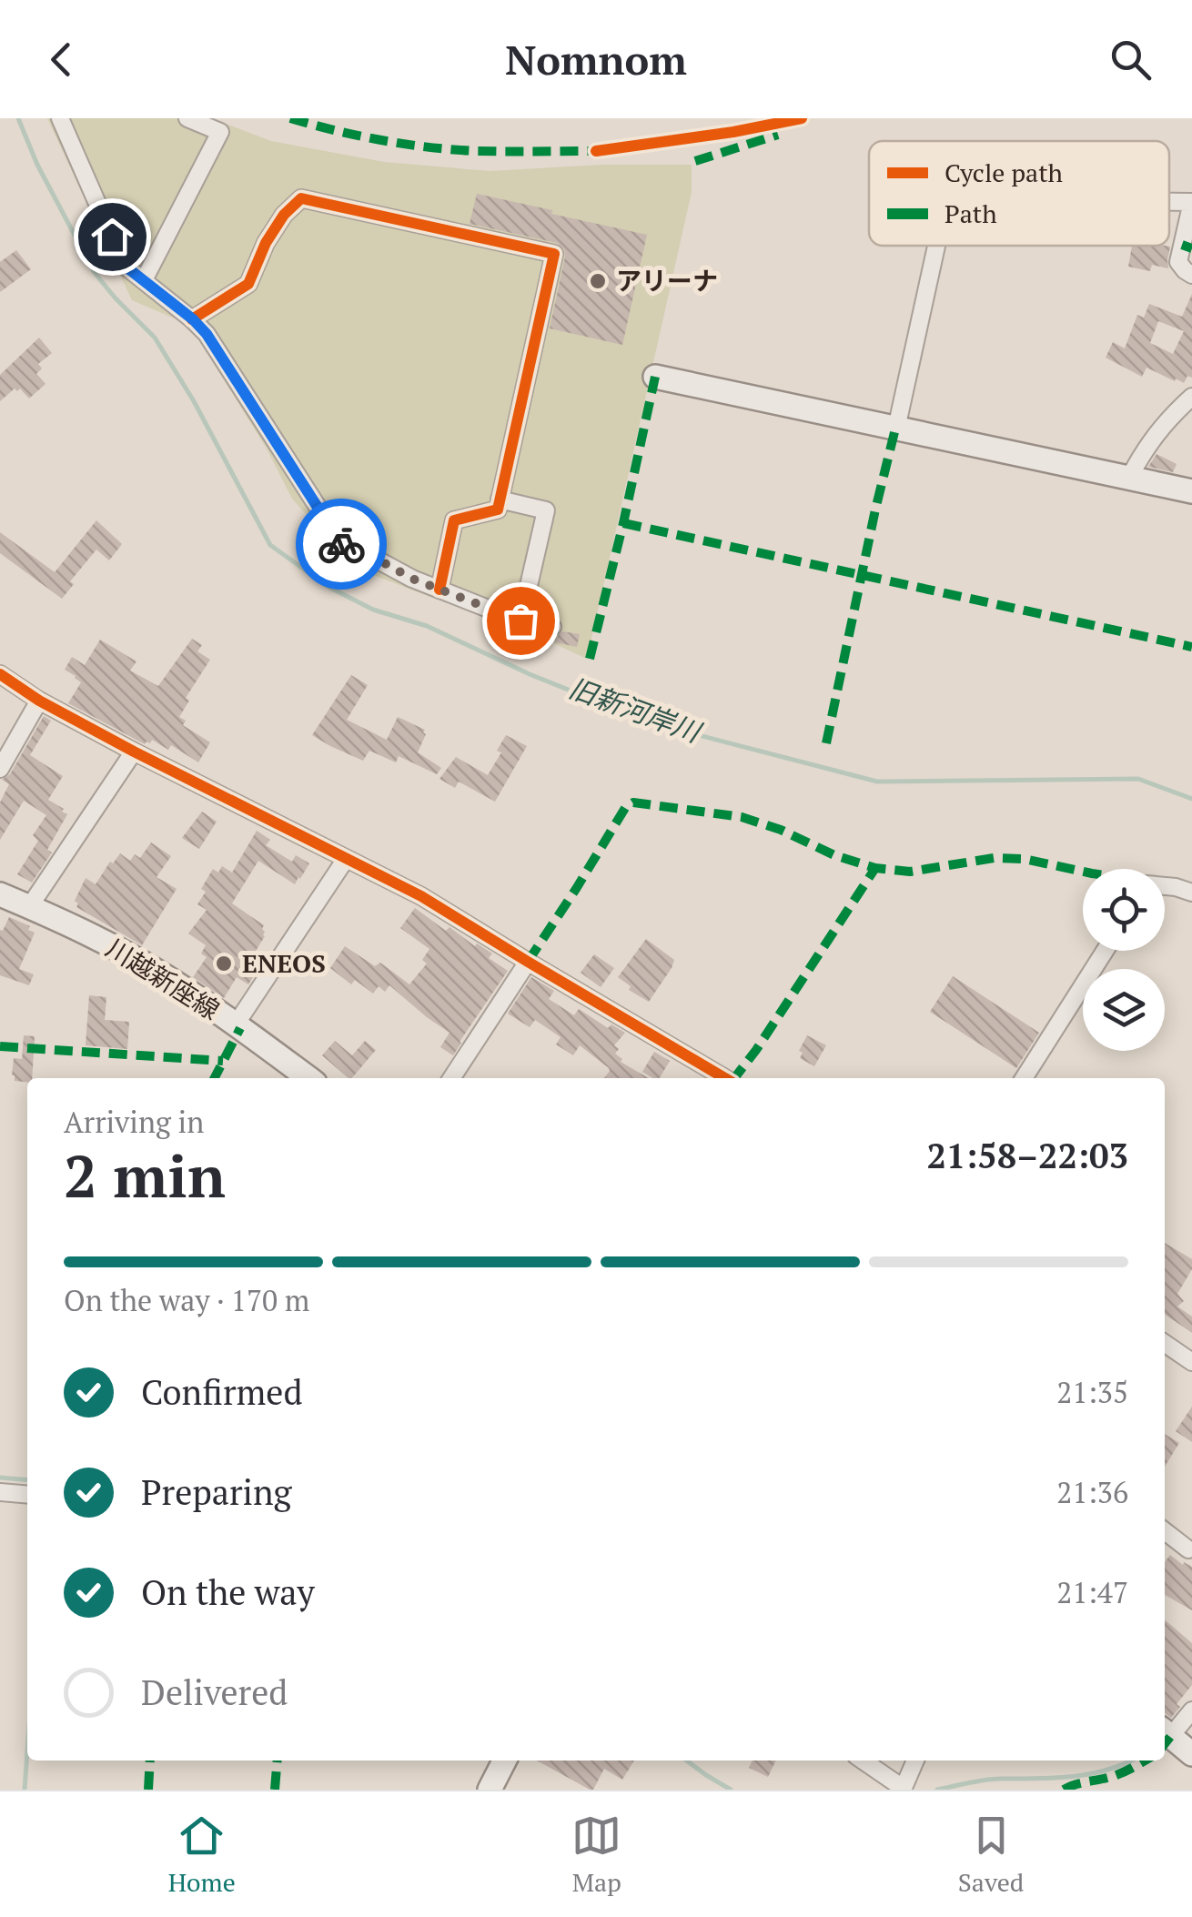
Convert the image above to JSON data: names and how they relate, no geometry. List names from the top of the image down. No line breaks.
{"streets":{"street":["川越新座線"]},"water":["旧新河岸川"],"places":["アリーナ","ENEOS"],"legend":["Cycle path","Path"],"page":{"header":"Nomnom","heading":["2 min","Arriving in","21:58–22:03"],"bar":"On the way · 170 m","list":[["Confirmed","21:35"],["Preparing","21:36"],["On the way","21:47"],"Delivered"],"tabs":["Home","Map","Saved"]}}
